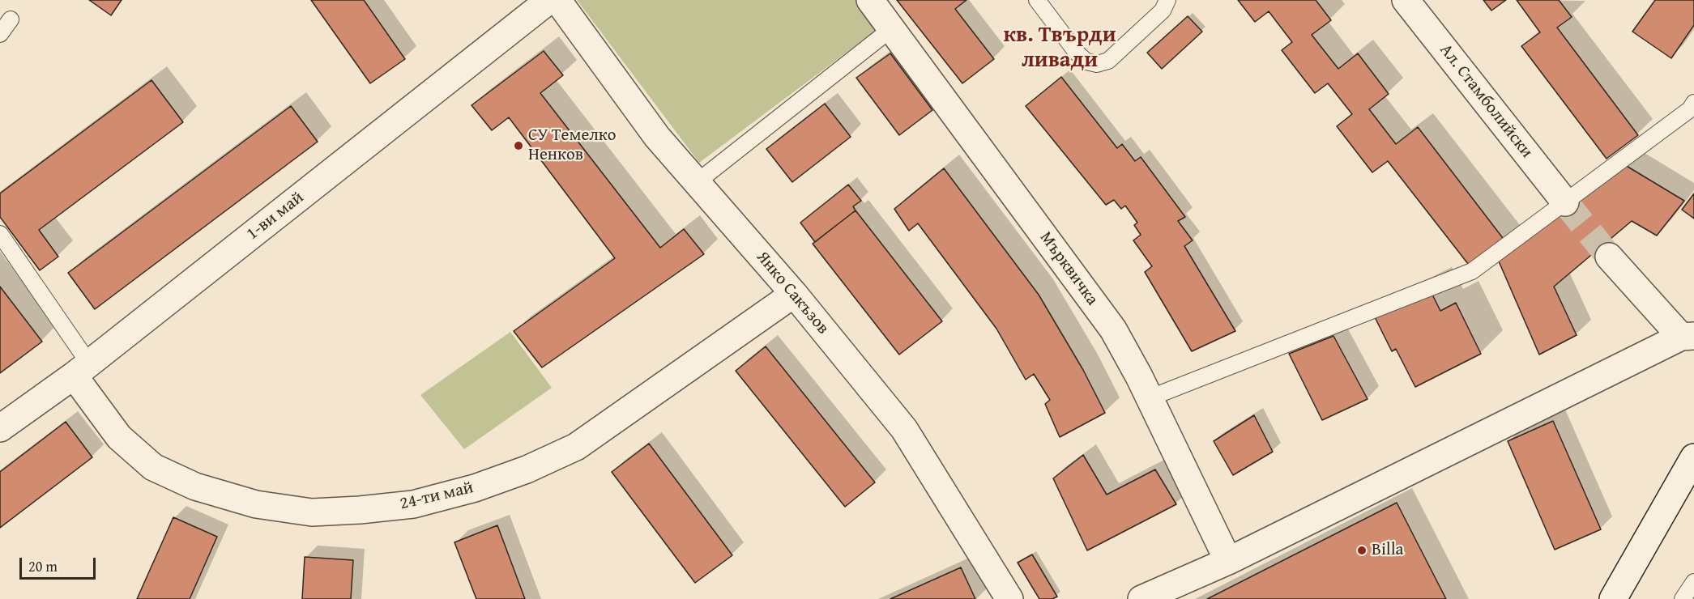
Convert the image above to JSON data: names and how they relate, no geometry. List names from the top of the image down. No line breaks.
{"streets":{"street":["Ал. Стамболийски","1-ви май","Мърквичка","Янко Сакъзов","24-ти май"]},"crossings":[["1-ви май","24-ти май"],["Янко Сакъзов","24-ти май"]],"districts":["кв. Твърди ливади"],"places":["СУ Темелко Ненков","Billa"],"scale_bar":"20 m"}
